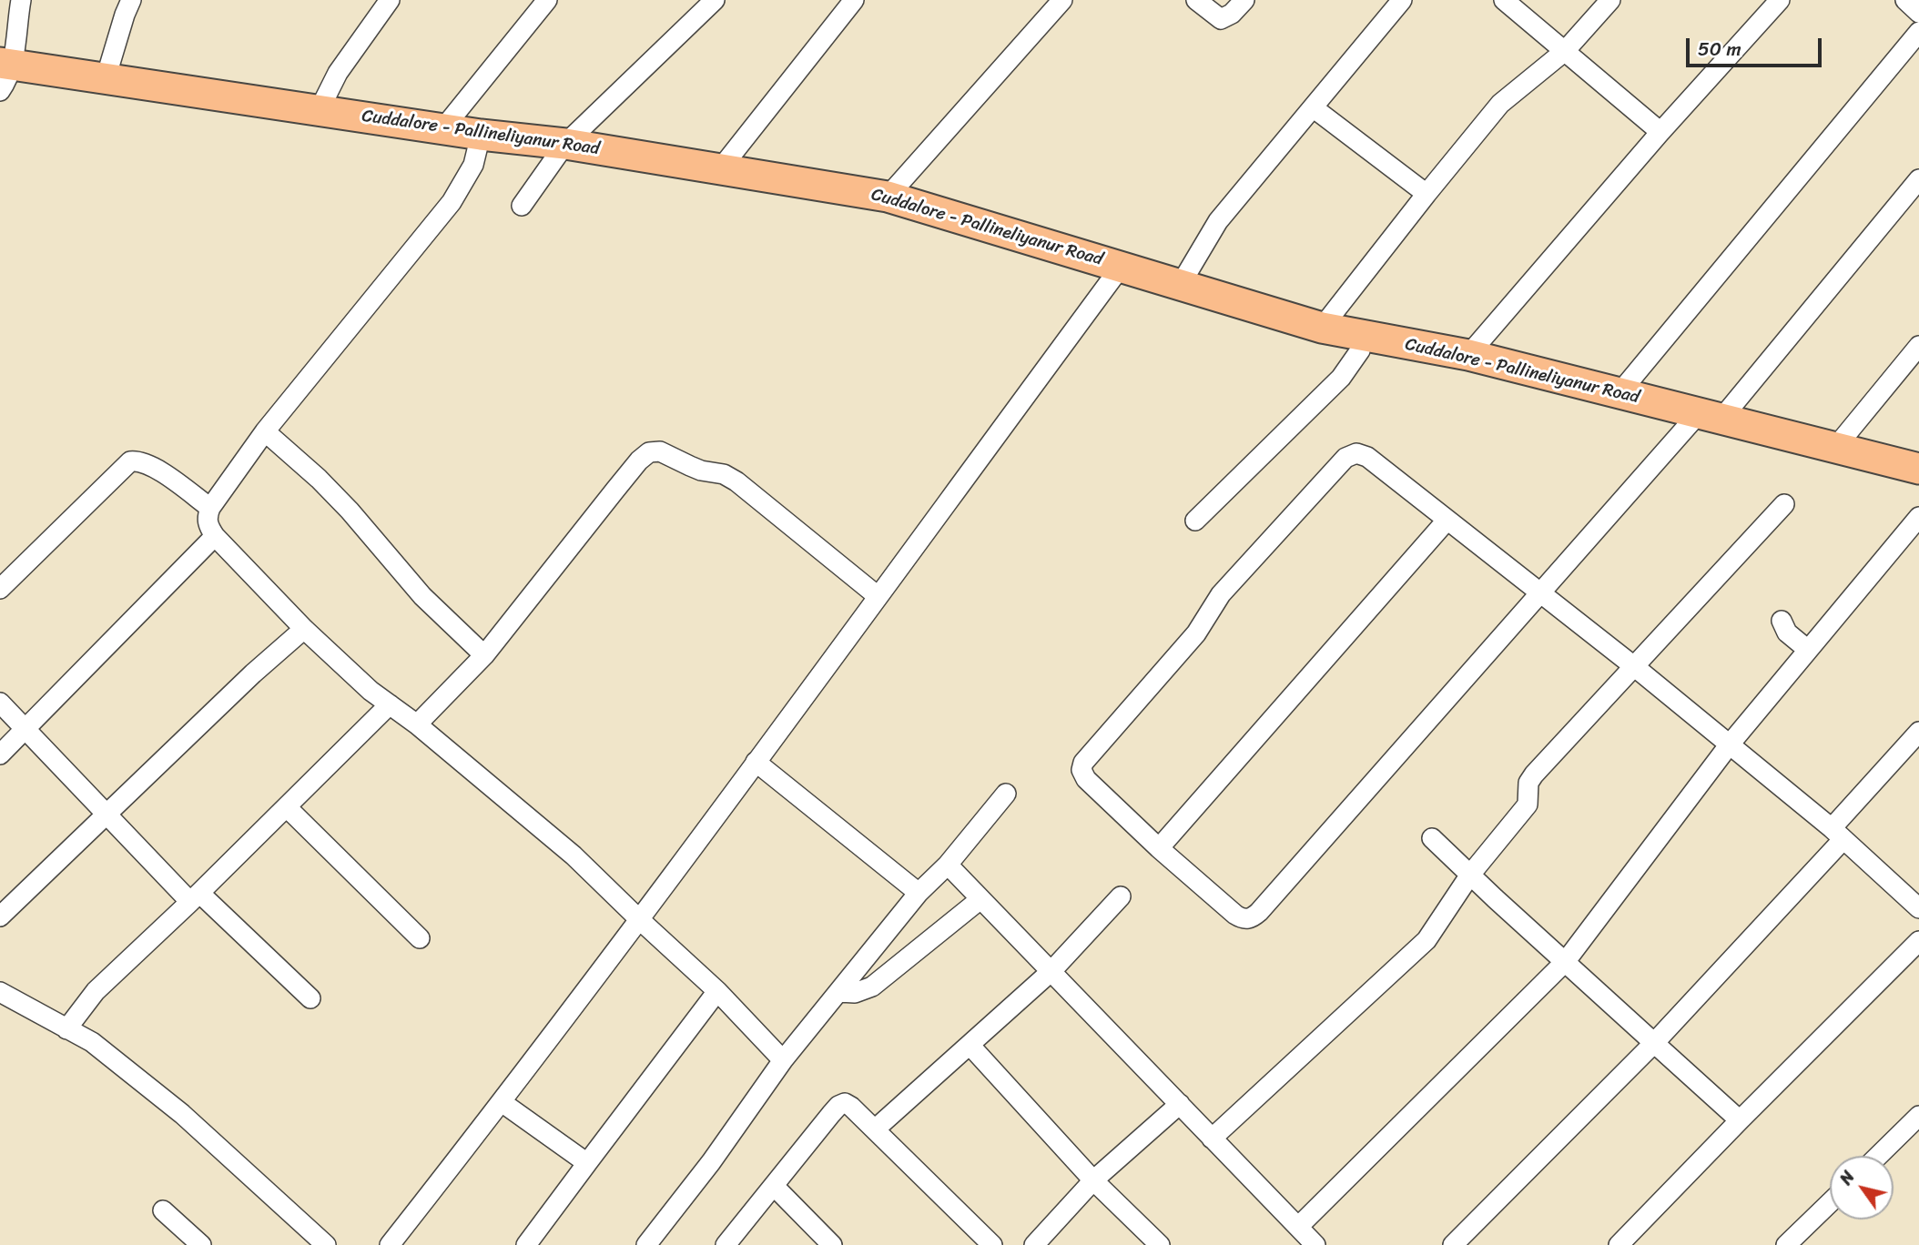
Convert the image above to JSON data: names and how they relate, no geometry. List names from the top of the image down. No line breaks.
{"streets":{"main road":["Cuddalore - Pallineliyanur Road"]},"scale_bar":"50 m","north":"top left"}
